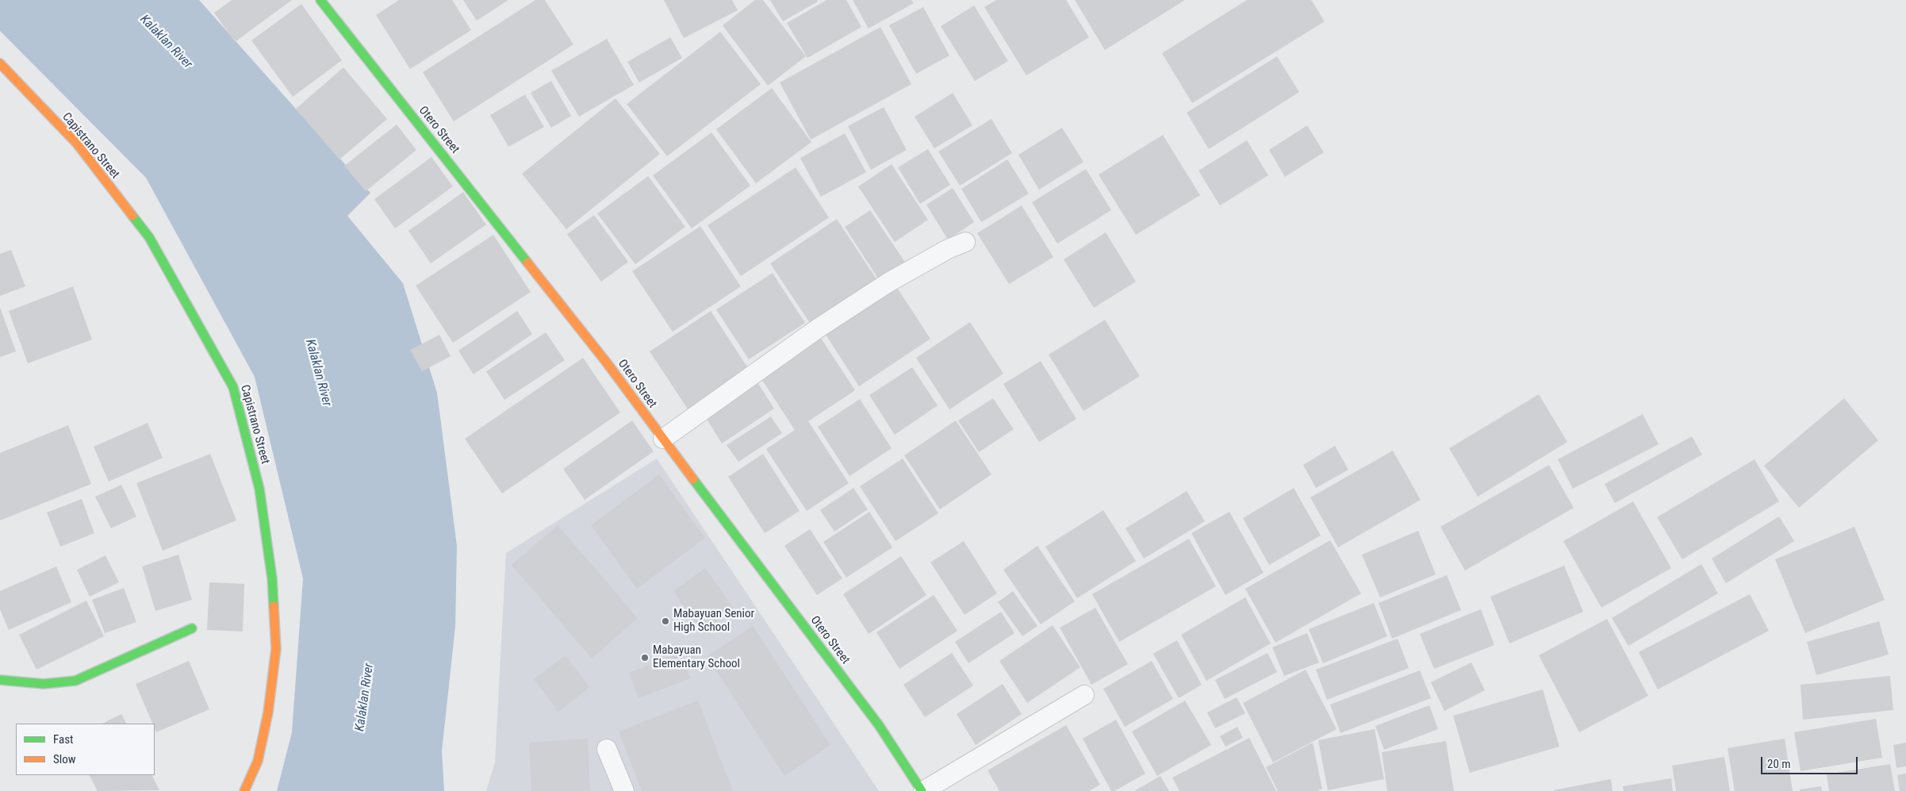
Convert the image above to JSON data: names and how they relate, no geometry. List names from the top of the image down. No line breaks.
{"streets":{"street":["Otero Street","Capistrano Street"]},"water":["Kalaklan River"],"places":["Mabayuan Senior High School","Mabayuan Elementary School"],"legend":["Fast","Slow"],"scale_bar":"20 m"}
